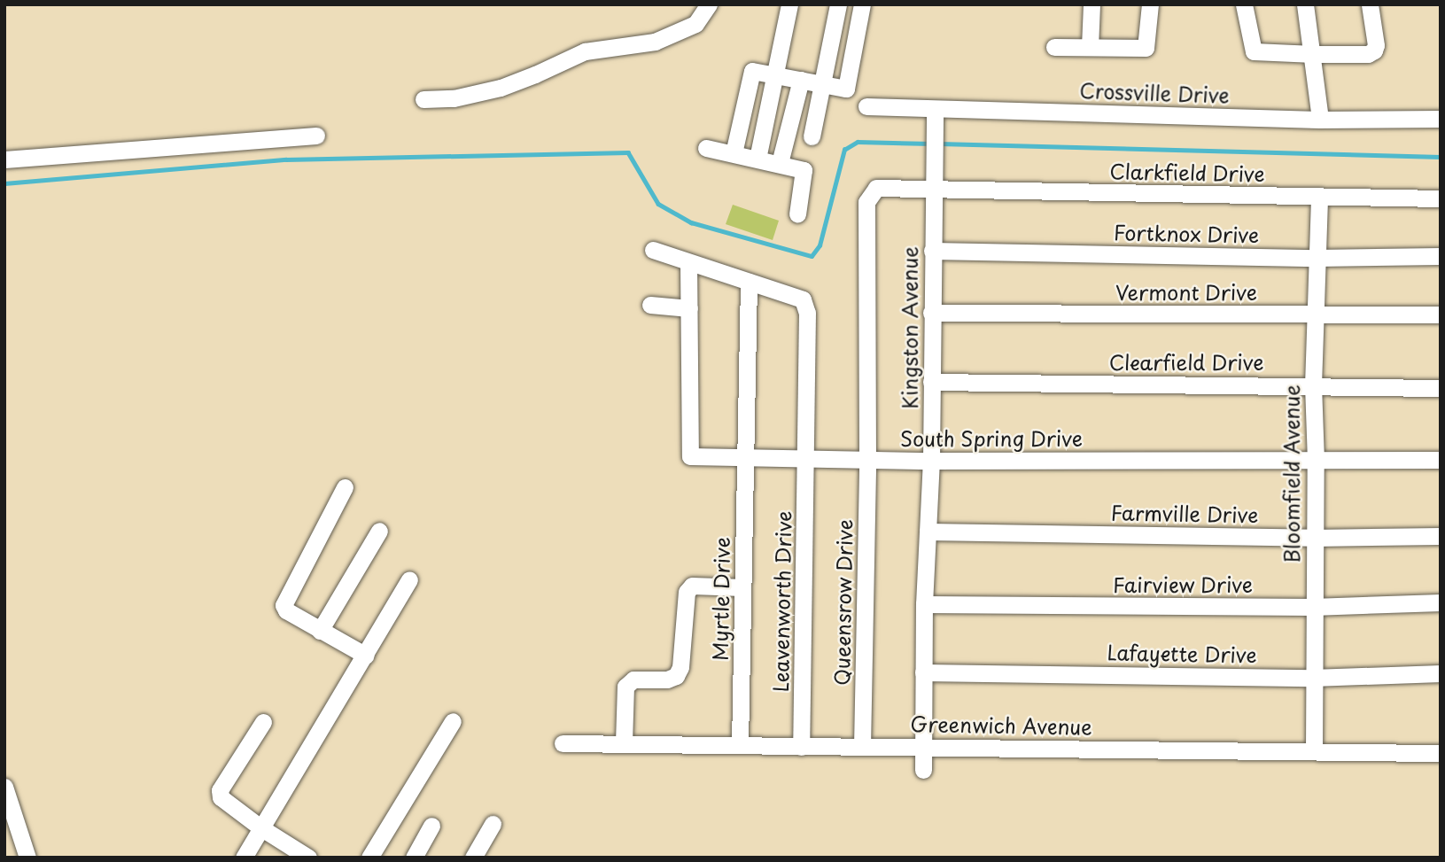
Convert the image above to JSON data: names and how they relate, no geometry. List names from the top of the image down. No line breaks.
{"streets":{"street":["Crossville Drive","Clarkfield Drive","Fortknox Drive","Vermont Drive","Kingston Avenue","Clearfield Drive","South Spring Drive","Bloomfield Avenue","Farmville Drive","Fairview Drive","Myrtle Drive","Leavenworth Drive","Queensrow Drive","Lafayette Drive","Greenwich Avenue"]},"crossings":[["Crossville Drive","Kingston Avenue"],["Clarkfield Drive","Kingston Avenue"],["Clarkfield Drive","South Spring Drive"],["Clarkfield Drive","Bloomfield Avenue"],["Clarkfield Drive","Queensrow Drive"],["Fortknox Drive","Kingston Avenue"],["Fortknox Drive","Bloomfield Avenue"],["Vermont Drive","Kingston Avenue"],["Vermont Drive","Bloomfield Avenue"],["Kingston Avenue","Clearfield Drive"],["Kingston Avenue","South Spring Drive"],["Kingston Avenue","Farmville Drive"],["Kingston Avenue","Fairview Drive"],["Kingston Avenue","Lafayette Drive"],["Kingston Avenue","Greenwich Avenue"],["Clearfield Drive","Bloomfield Avenue"],["South Spring Drive","Bloomfield Avenue"],["South Spring Drive","Myrtle Drive"],["South Spring Drive","Leavenworth Drive"],["South Spring Drive","Queensrow Drive"],["Bloomfield Avenue","Farmville Drive"],["Bloomfield Avenue","Fairview Drive"],["Bloomfield Avenue","Lafayette Drive"],["Bloomfield Avenue","Greenwich Avenue"],["Myrtle Drive","Leavenworth Drive"],["Myrtle Drive","Greenwich Avenue"],["Leavenworth Drive","Greenwich Avenue"],["Queensrow Drive","Greenwich Avenue"]]}
